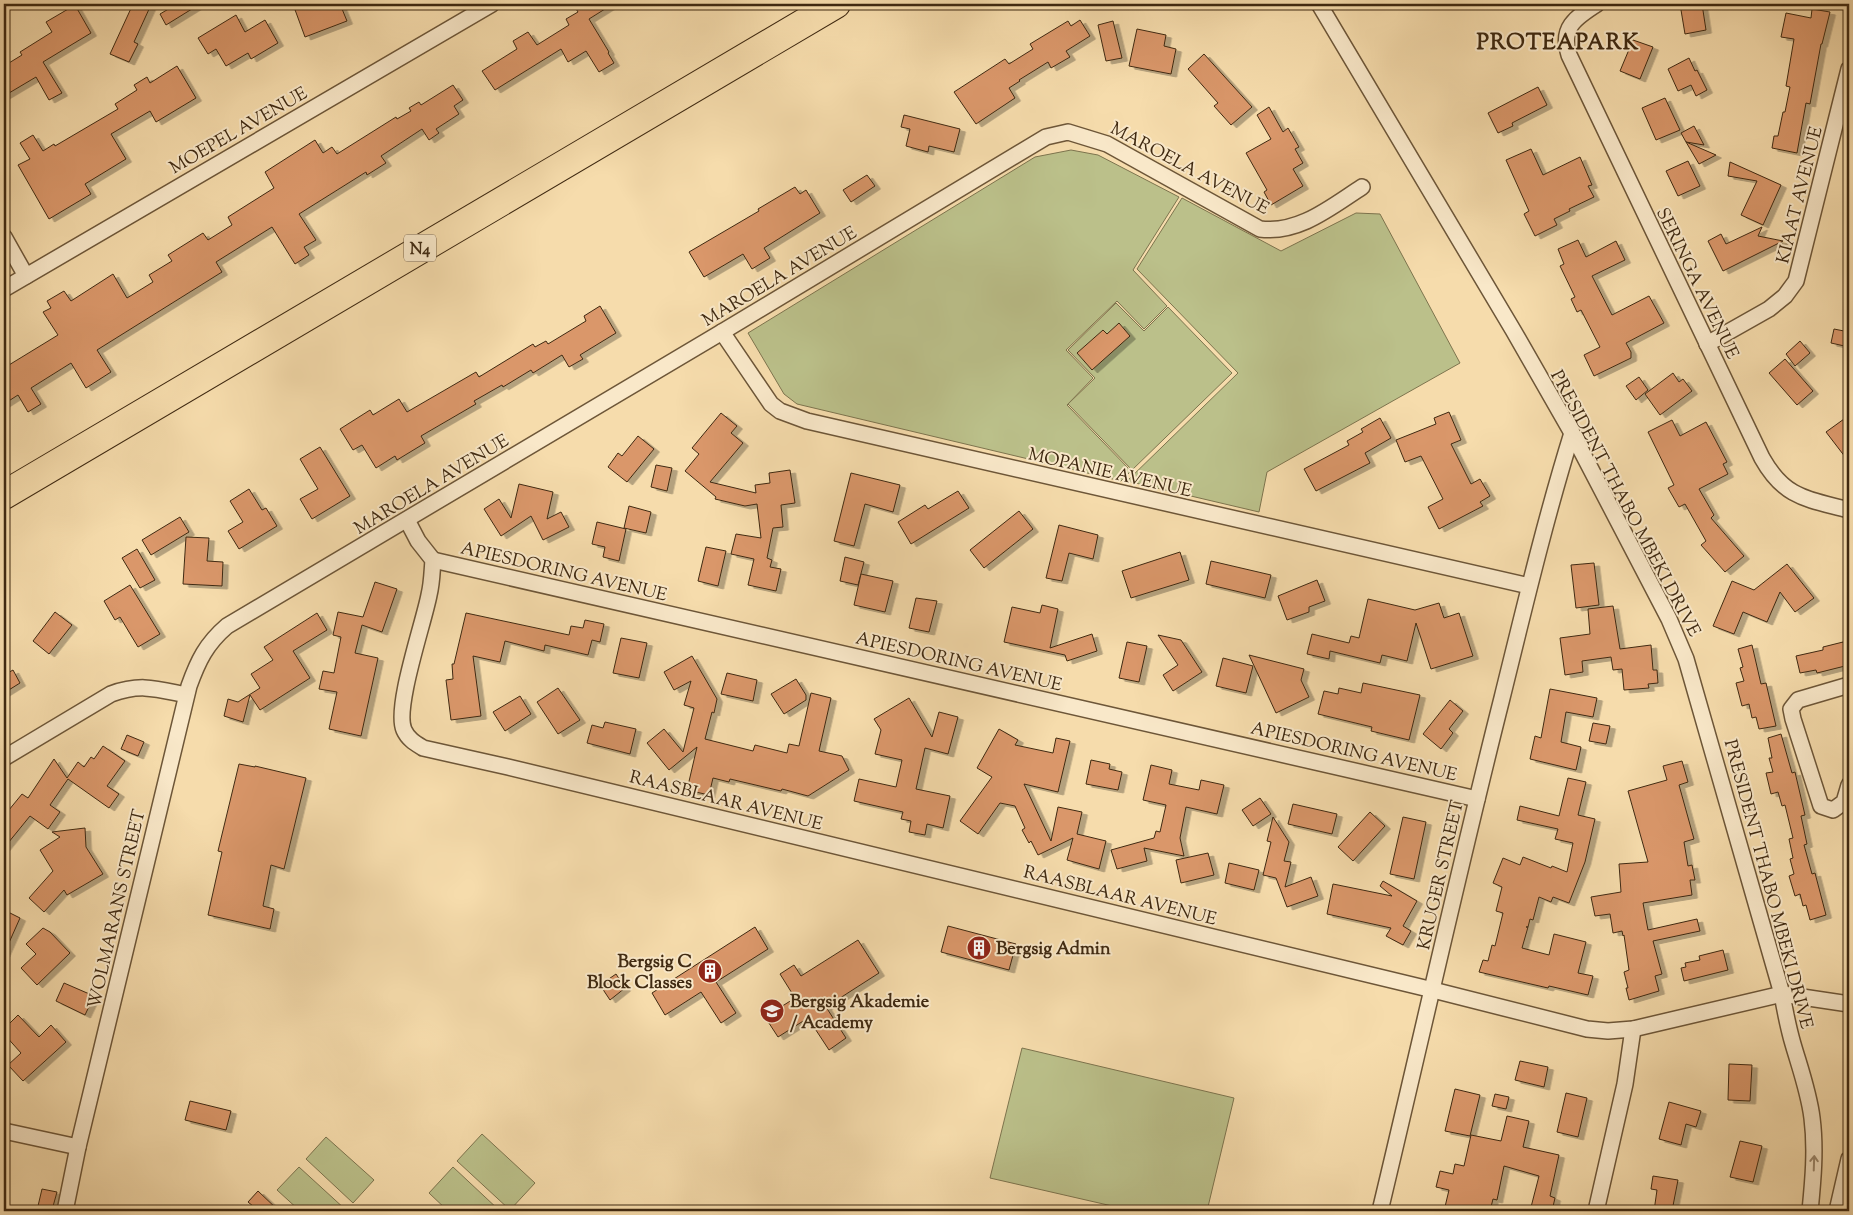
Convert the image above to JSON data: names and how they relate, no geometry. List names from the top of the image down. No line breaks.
{"streets":{"highway":["N4"],"street":["MOEPEL AVENUE","MAROELA AVENUE","KIAAT AVENUE","SERINGA AVENUE","MOPANIE AVENUE","PRESIDENT THABO MBEKI DRIVE","APIESDORING AVENUE","RAASBLAAR AVENUE","KRUGER STREET","WOLMARANS STREET"]},"crossings":[["MAROELA AVENUE","MOPANIE AVENUE"],["MAROELA AVENUE","WOLMARANS STREET"],["KIAAT AVENUE","SERINGA AVENUE"],["MOPANIE AVENUE","KRUGER STREET"],["PRESIDENT THABO MBEKI DRIVE","RAASBLAAR AVENUE"],["PRESIDENT THABO MBEKI DRIVE","KRUGER STREET"],["APIESDORING AVENUE","RAASBLAAR AVENUE"],["APIESDORING AVENUE","KRUGER STREET"],["RAASBLAAR AVENUE","KRUGER STREET"]],"districts":["PROTEAPARK"],"places":{"building":["Bergsig Admin","Bergsig C Block Classes"],"school or university":["Bergsig Akademie / Academy"]}}
